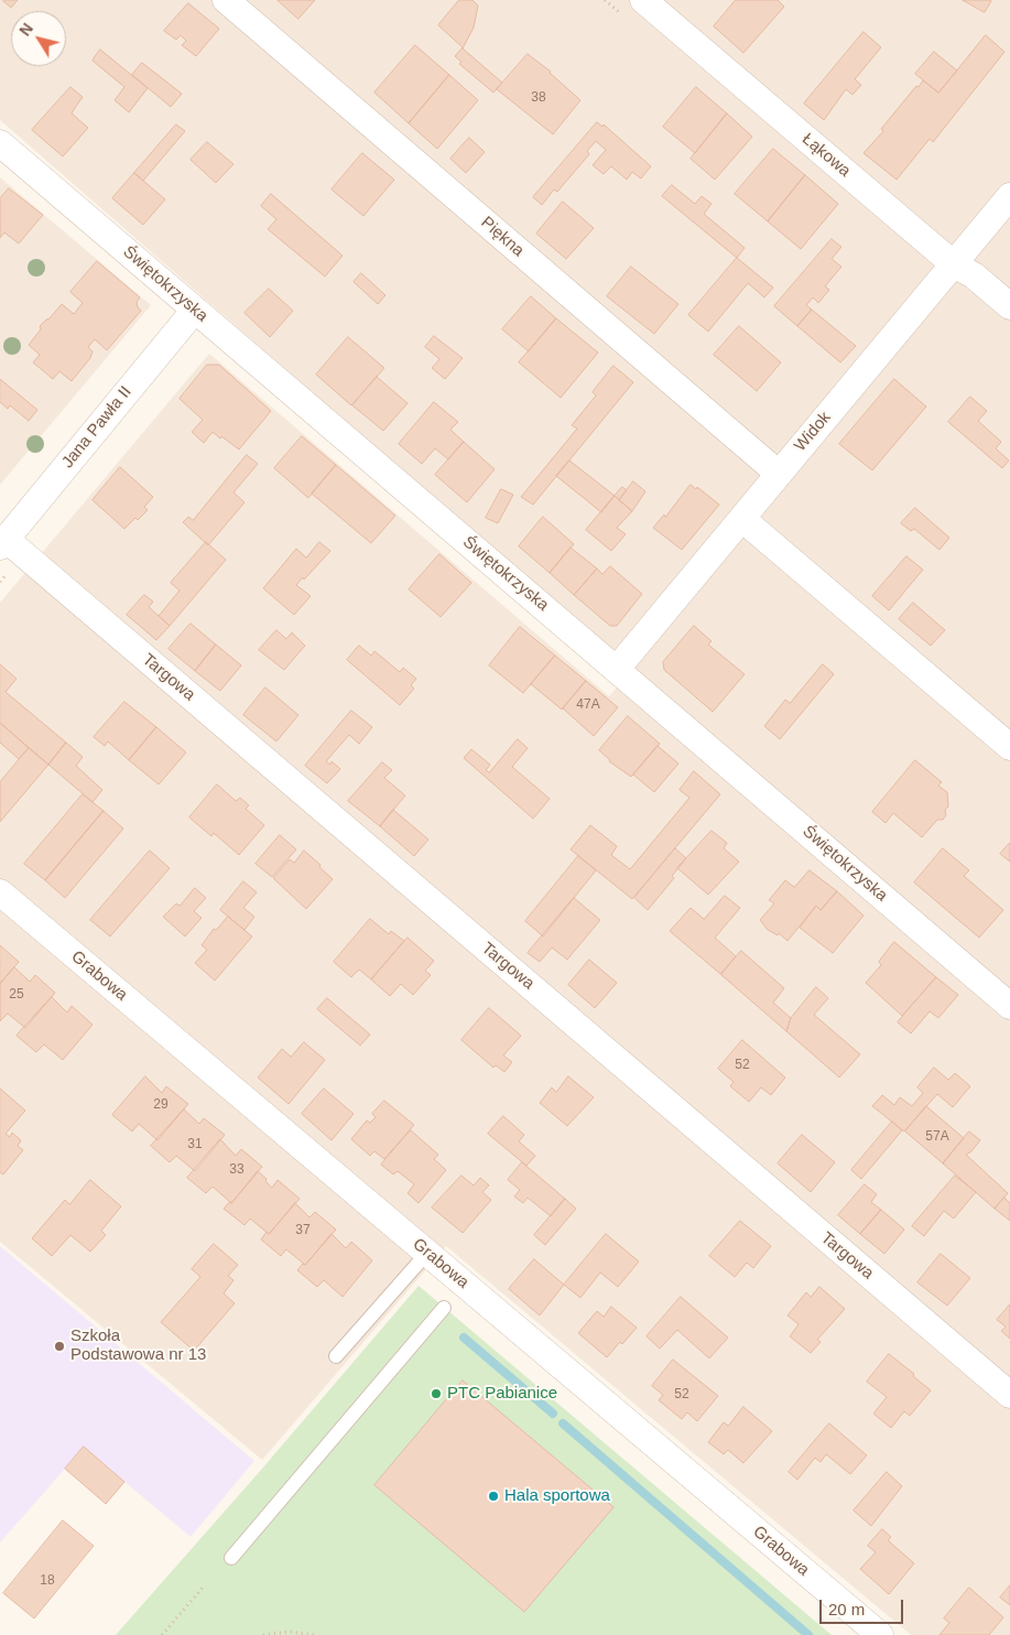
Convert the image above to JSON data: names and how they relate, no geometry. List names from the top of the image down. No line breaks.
{"streets":{"street":["Łąkowa","Piękna","Świętokrzyska","Jana Pawła II","Widok","Targowa","Grabowa"]},"crossings":[["Łąkowa","Widok"],["Piękna","Widok"],["Świętokrzyska","Jana Pawła II"],["Świętokrzyska","Widok"],["Jana Pawła II","Targowa"]],"places":["Szkoła Podstawowa nr 13","PTC Pabianice","Hala sportowa"],"house_numbers":["38","47A","25","52","29","57A","31","33","37","52","18"],"scale_bar":"20 m","north":"top left"}
